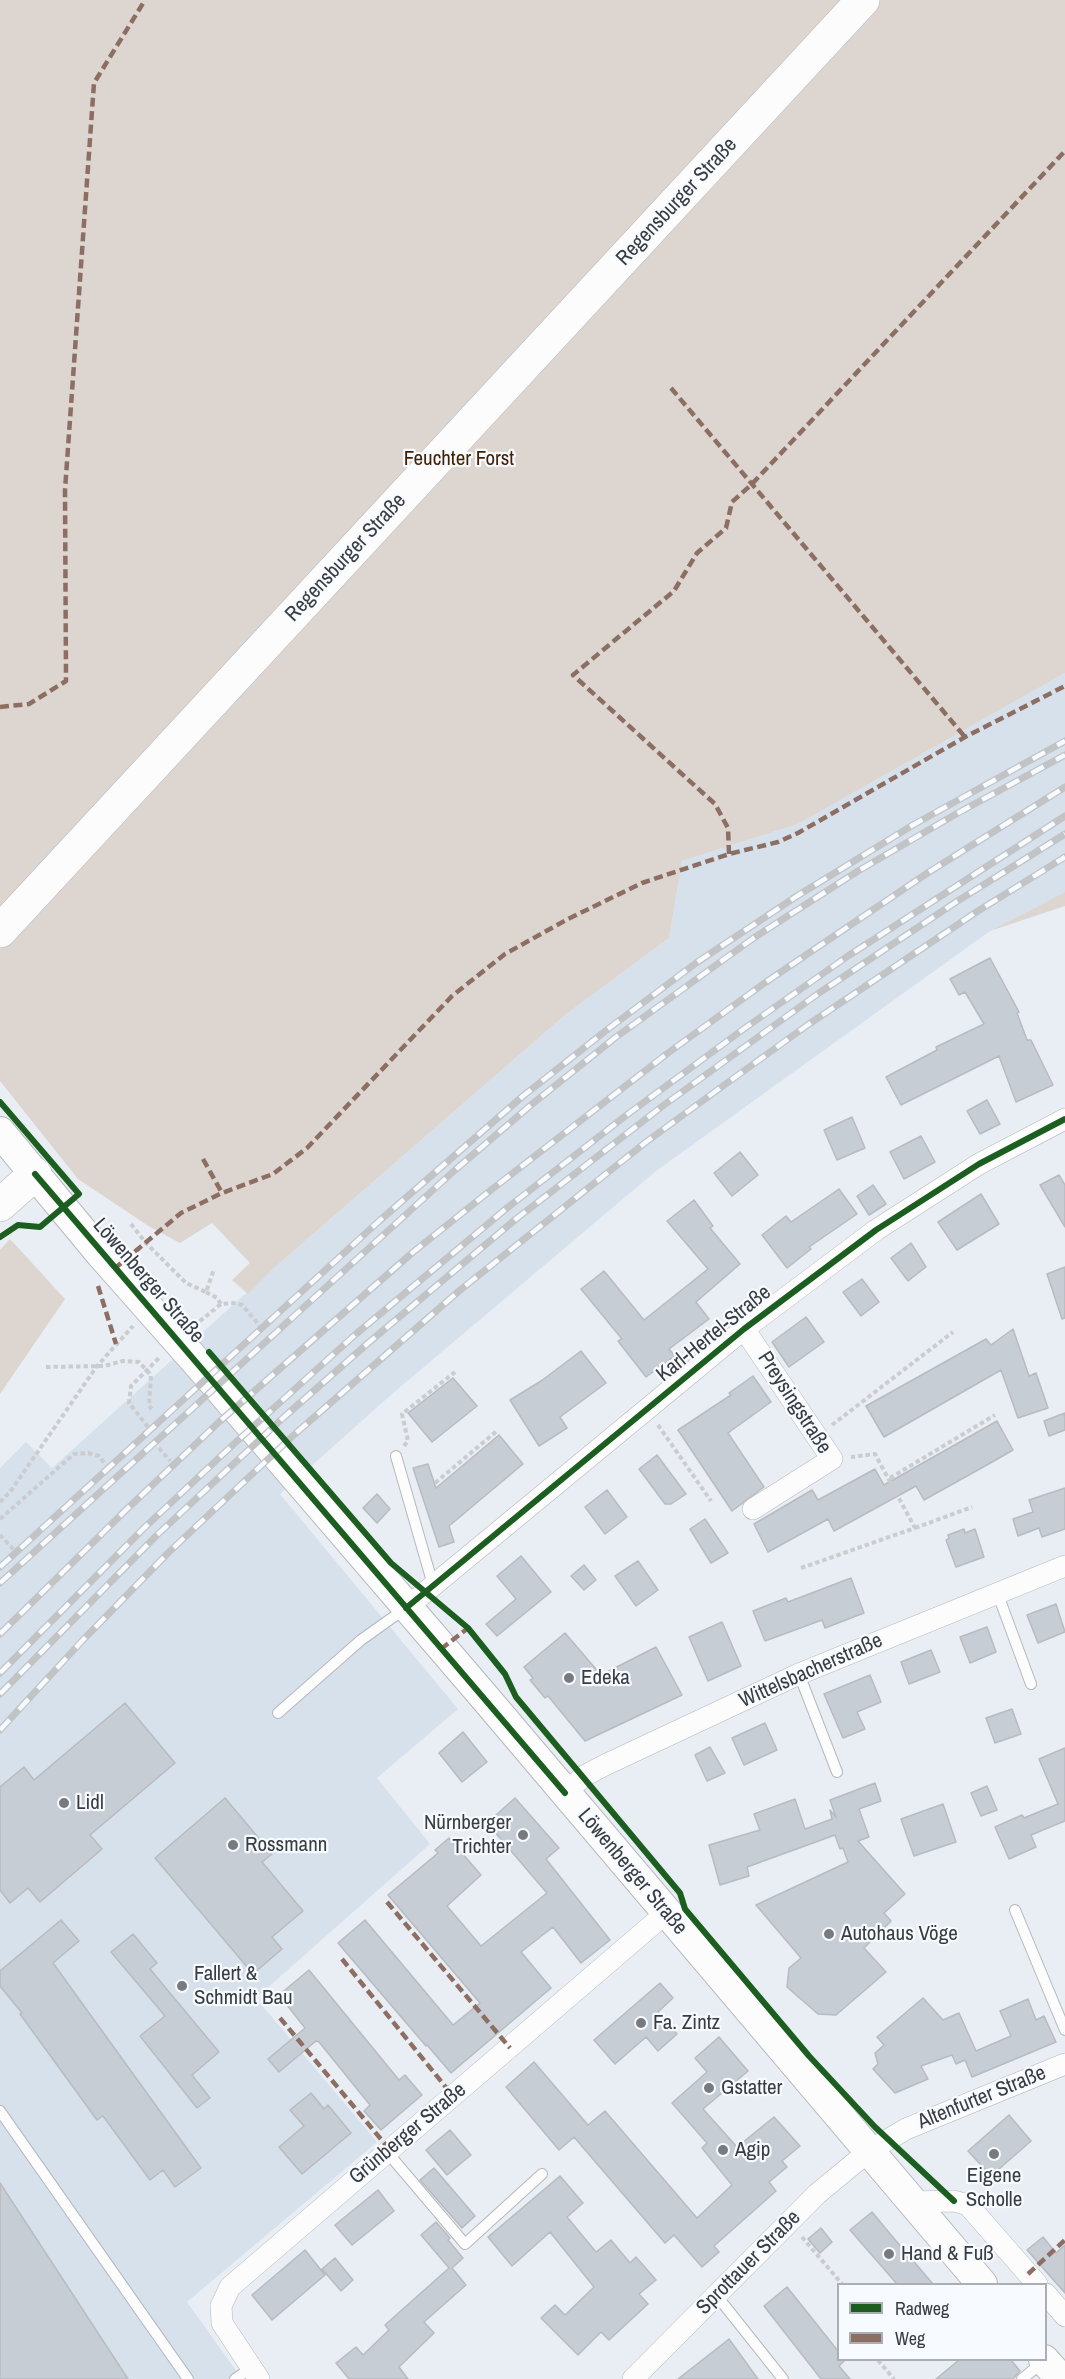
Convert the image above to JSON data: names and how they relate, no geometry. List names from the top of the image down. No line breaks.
{"streets":{"main road":["Regensburger Straße"],"street":["Löwenberger Straße","Karl-Hertel-Straße","Preysingstraße","Wittelsbacherstraße","Altenfurter Straße","Grünberger Straße","Sprottauer Straße"]},"crossings":[["Löwenberger Straße","Karl-Hertel-Straße"],["Löwenberger Straße","Wittelsbacherstraße"],["Löwenberger Straße","Altenfurter Straße"],["Löwenberger Straße","Grünberger Straße"],["Löwenberger Straße","Sprottauer Straße"],["Karl-Hertel-Straße","Preysingstraße"],["Altenfurter Straße","Sprottauer Straße"]],"parks":["Feuchter Forst"],"places":["Edeka","Lidl","Nürnberger Trichter","Rossmann","Autohaus Vöge","Fallert & Schmidt Bau","Fa. Zintz","Gstatter","Agip","Eigene Scholle","Hand & Fuß"],"legend":["Radweg","Weg"]}
